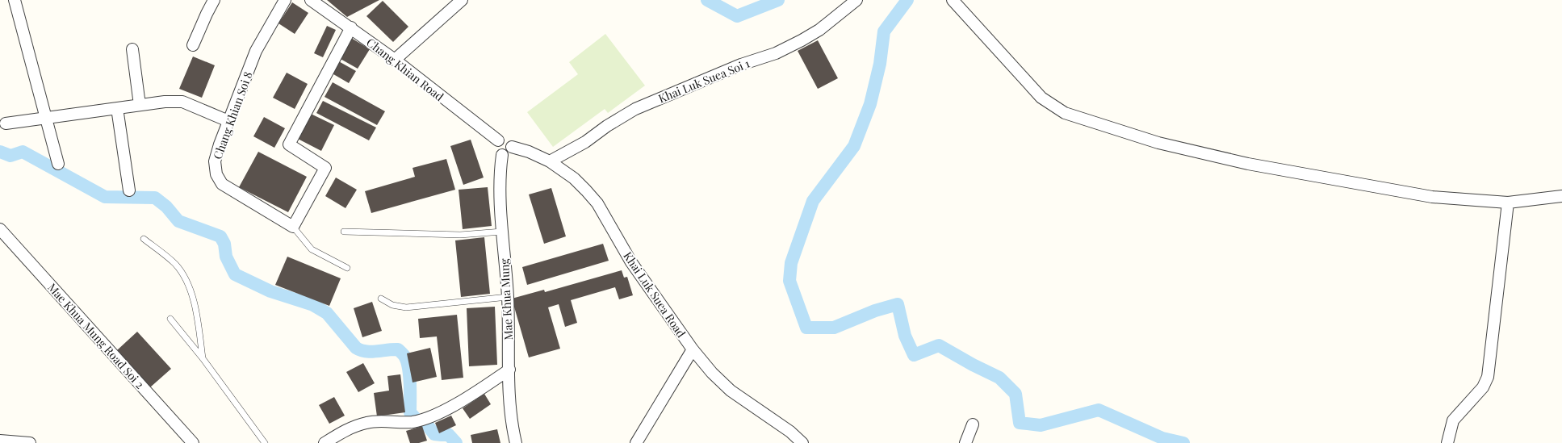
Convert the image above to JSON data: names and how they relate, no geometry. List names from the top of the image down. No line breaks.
{"streets":{"street":["Chang Khian Road","Khai Luk Suea Soi 1","Chang Khian Soi 8","Khai Luk Suea Road","Mae Khua Mung","Mae Khua Mung Road Soi 2"]},"crossings":[["Chang Khian Road","Khai Luk Suea Road"],["Chang Khian Road","Mae Khua Mung"],["Khai Luk Suea Soi 1","Khai Luk Suea Road"],["Khai Luk Suea Road","Mae Khua Mung"]]}
